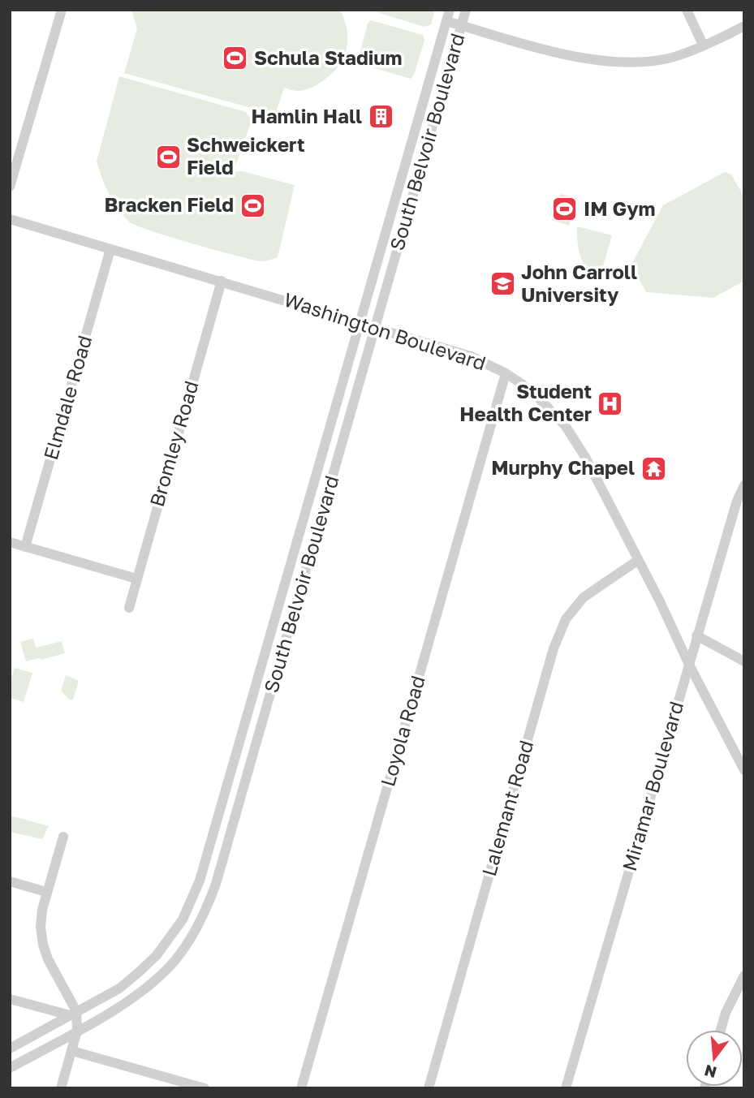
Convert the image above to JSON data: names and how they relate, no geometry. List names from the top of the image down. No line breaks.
{"streets":{"street":["South Belvoir Boulevard","Washington Boulevard","Elmdale Road","Bromley Road","Loyola Road","Miramar Boulevard","Lalemant Road"]},"crossings":[["South Belvoir Boulevard","Washington Boulevard"],["Washington Boulevard","Elmdale Road"],["Washington Boulevard","Bromley Road"],["Washington Boulevard","Loyola Road"],["Washington Boulevard","Miramar Boulevard"],["Washington Boulevard","Lalemant Road"]],"places":{"sports":["Schula Stadium","Schweickert Field","Bracken Field","IM Gym"],"building":["Hamlin Hall"],"school or university":["John Carroll University"],"hospital":["Student Health Center"],"temple":["Murphy Chapel"]},"north":"bottom"}
